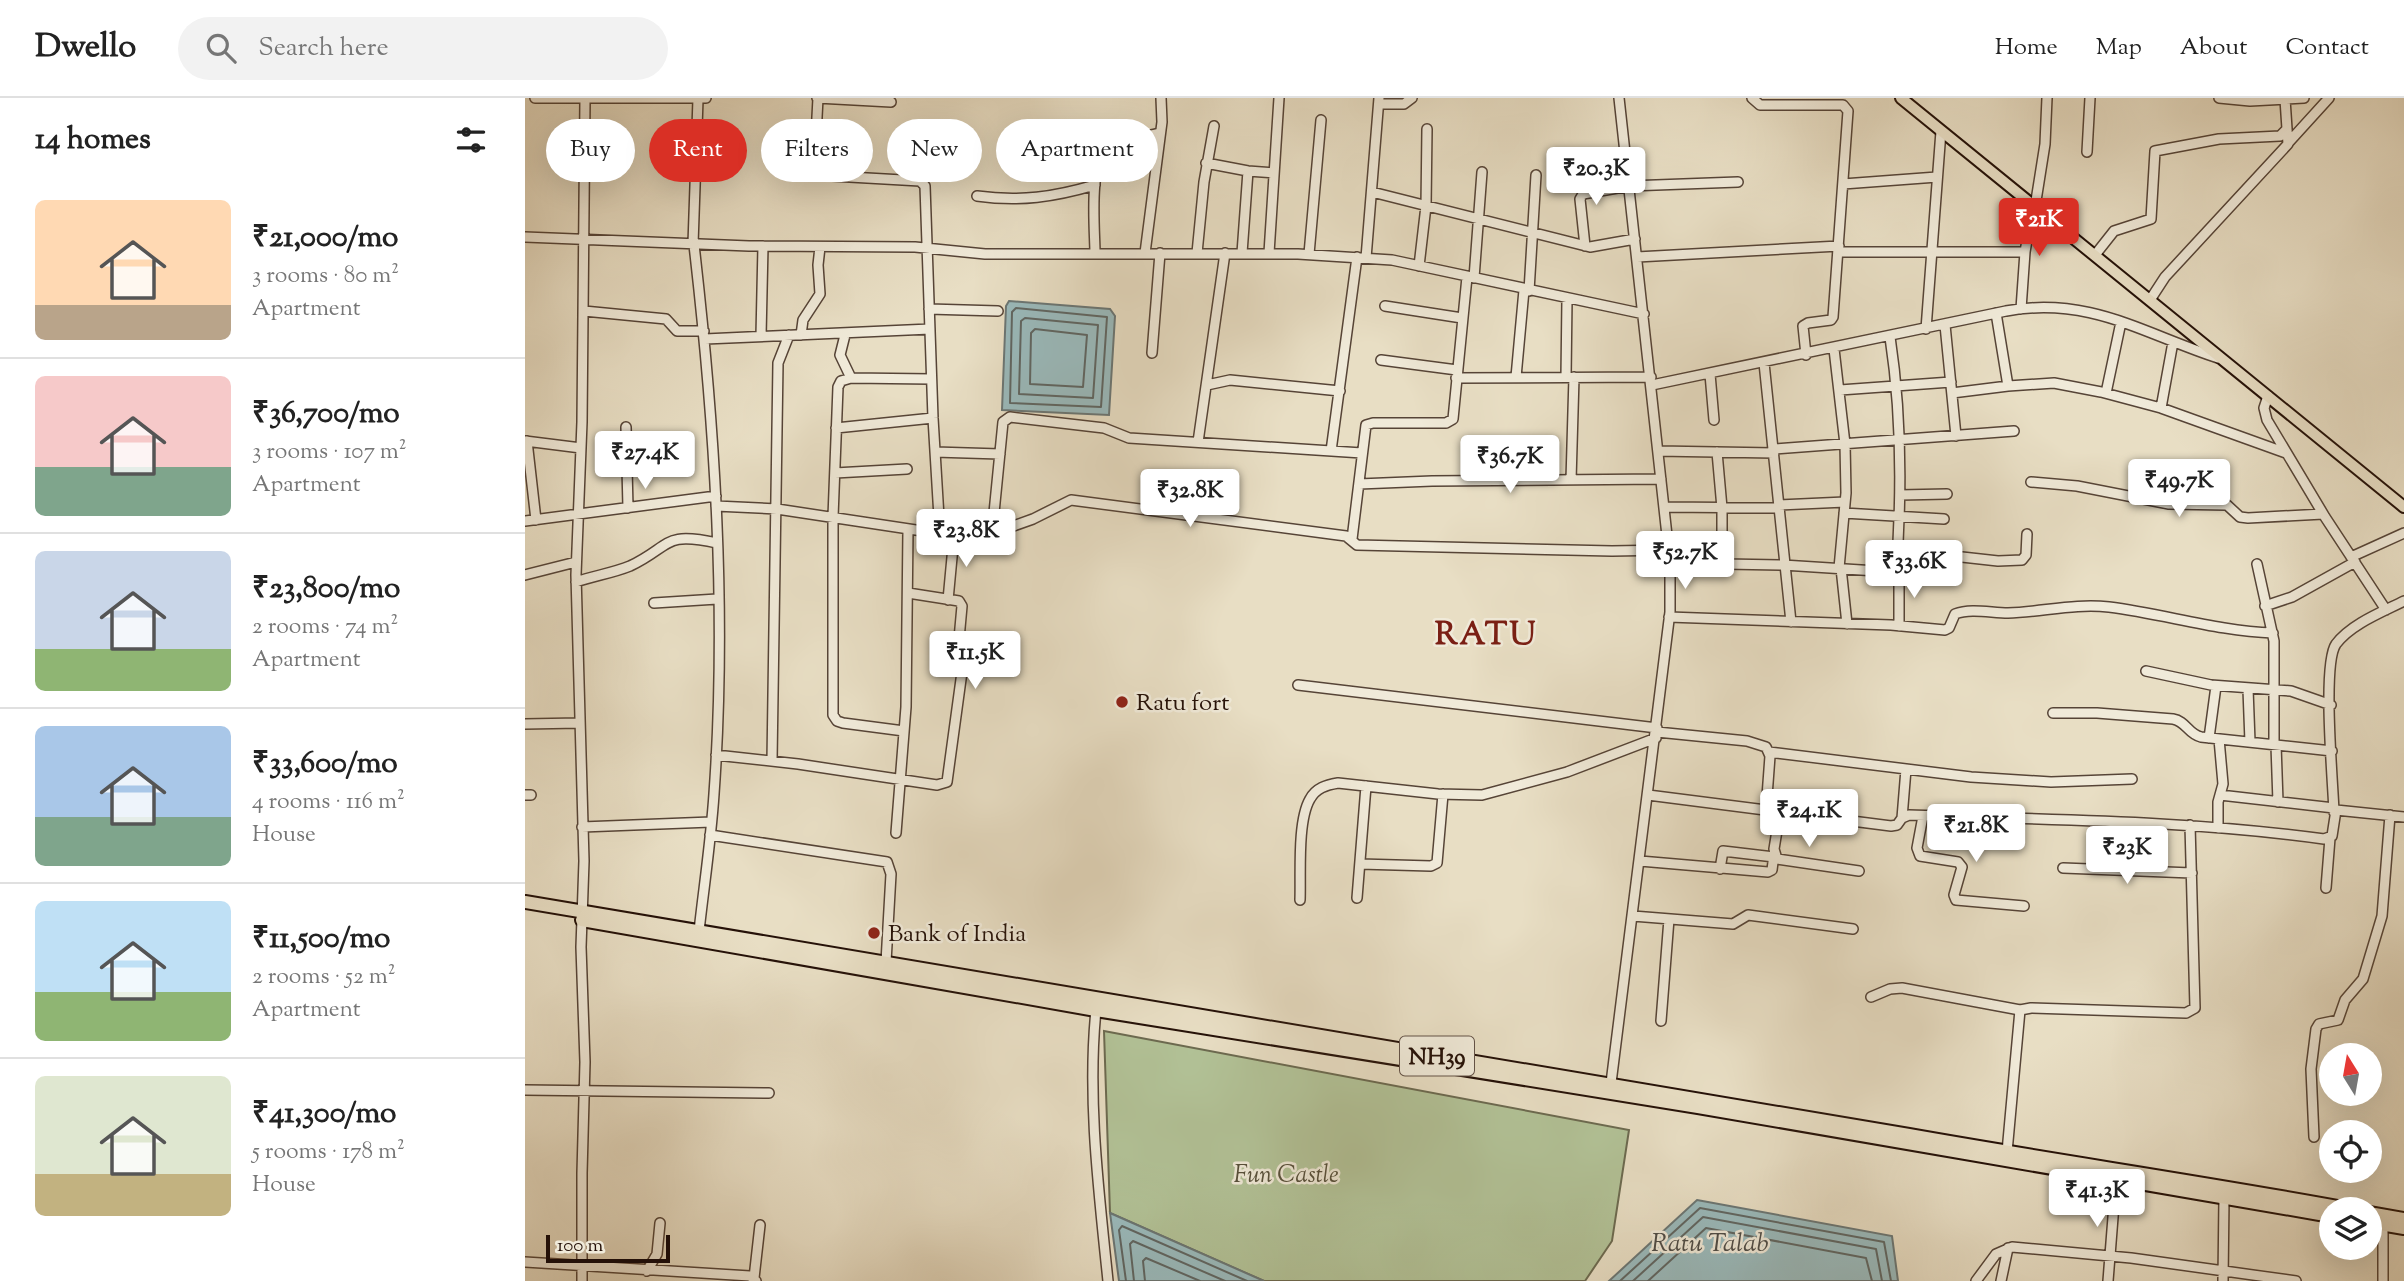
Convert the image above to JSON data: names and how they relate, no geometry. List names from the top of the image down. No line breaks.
{"streets":{"highway":["NH39"]},"districts":["RATU"],"water":["Ratu Talab"],"parks":["Fun Castle"],"places":["Ratu fort","Bank of India"],"scale_bar":"100 m","north":"top","page":{"header":"Dwello","search":"Search here","nav":["Home","Map","About","Contact"],"heading":"14 homes","chip":["Buy","Rent","Filters","New","Apartment"],"price":["₹20.3K","₹21K","₹27.4K","₹36.7K","₹49.7K","₹32.8K","₹23.8K","₹52.7K","₹33.6K","₹11.5K","₹24.1K","₹21.8K","₹23K","₹41.3K"],"list":[{"name":"₹21,000/mo","note":"3 rooms · 80 m² · Apartment"},{"name":"₹36,700/mo","note":"3 rooms · 107 m² · Apartment"},{"name":"₹23,800/mo","note":"2 rooms · 74 m² · Apartment"},{"name":"₹33,600/mo","note":"4 rooms · 116 m² · House"},{"name":"₹11,500/mo","note":"2 rooms · 52 m² · Apartment"},{"name":"₹41,300/mo","note":"5 rooms · 178 m² · House"}],"scale":"100 m"}}
